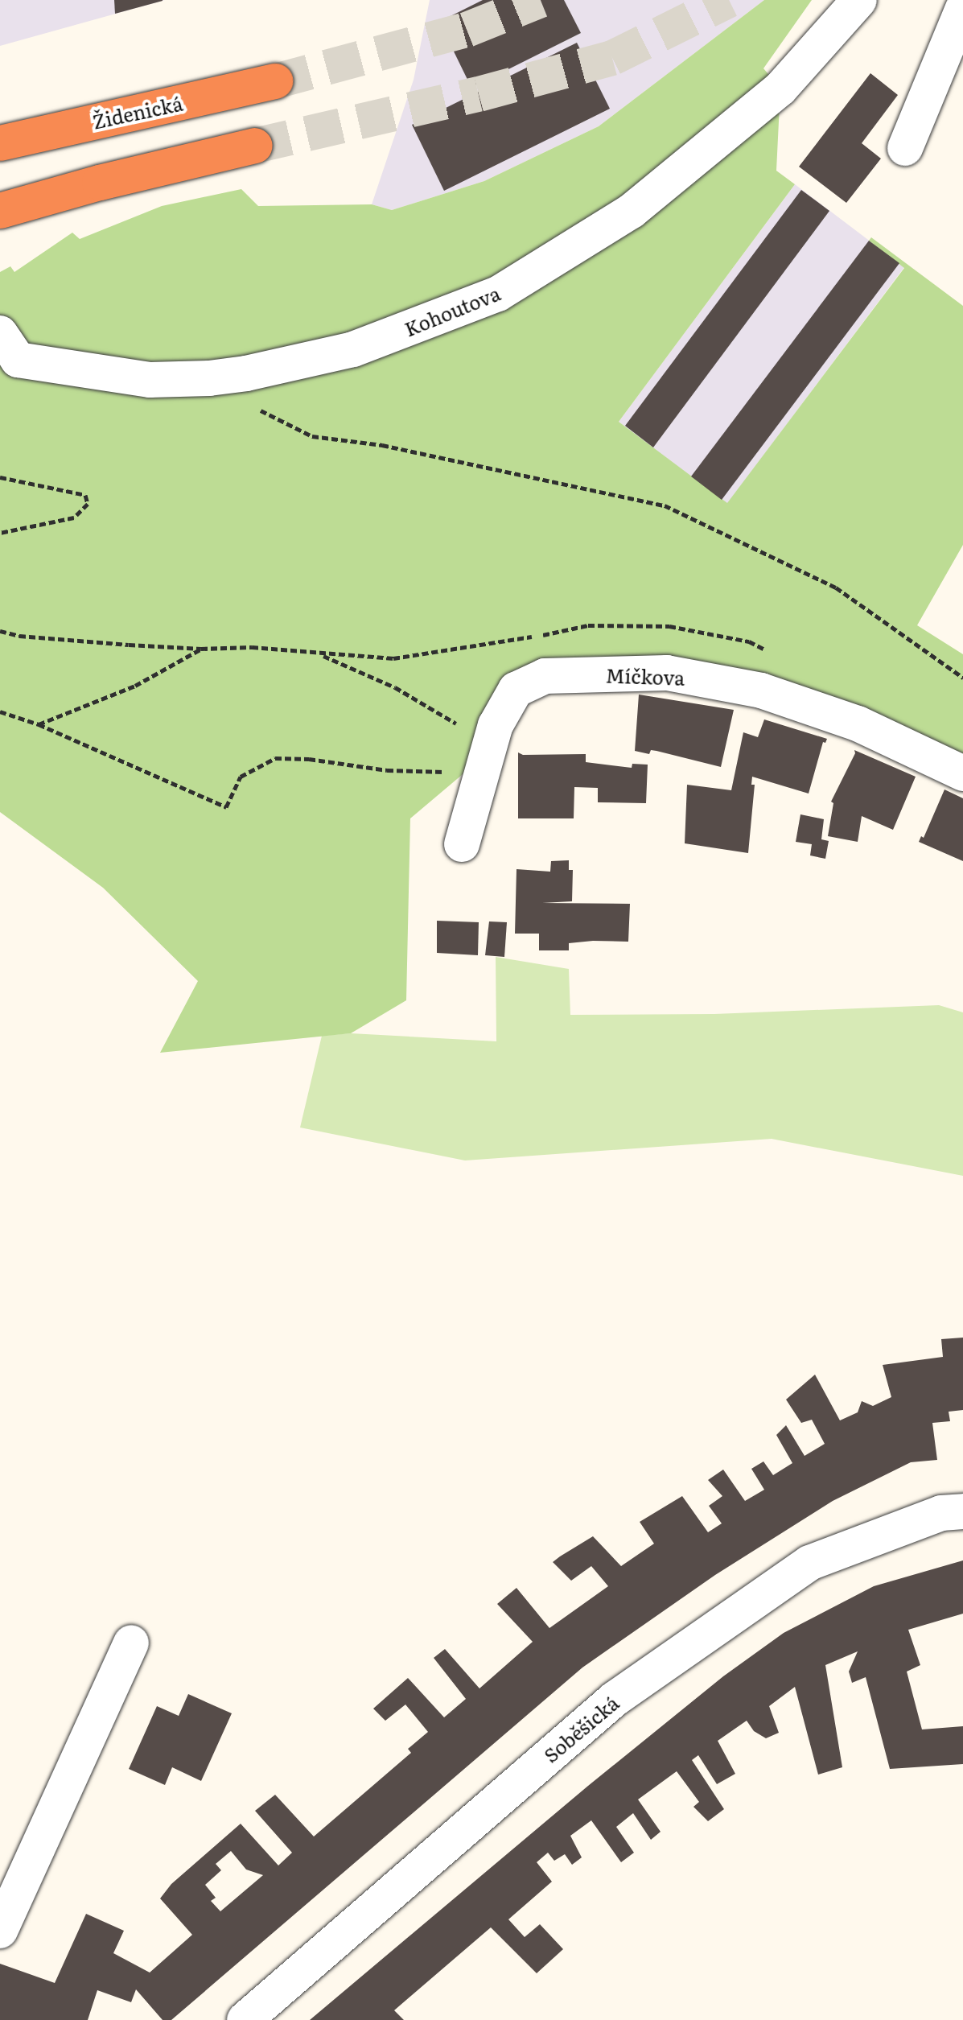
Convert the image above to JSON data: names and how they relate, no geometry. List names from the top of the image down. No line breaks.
{"streets":{"highway":["Židenická"],"street":["Kohoutova","Míčkova","Soběšická"]}}
